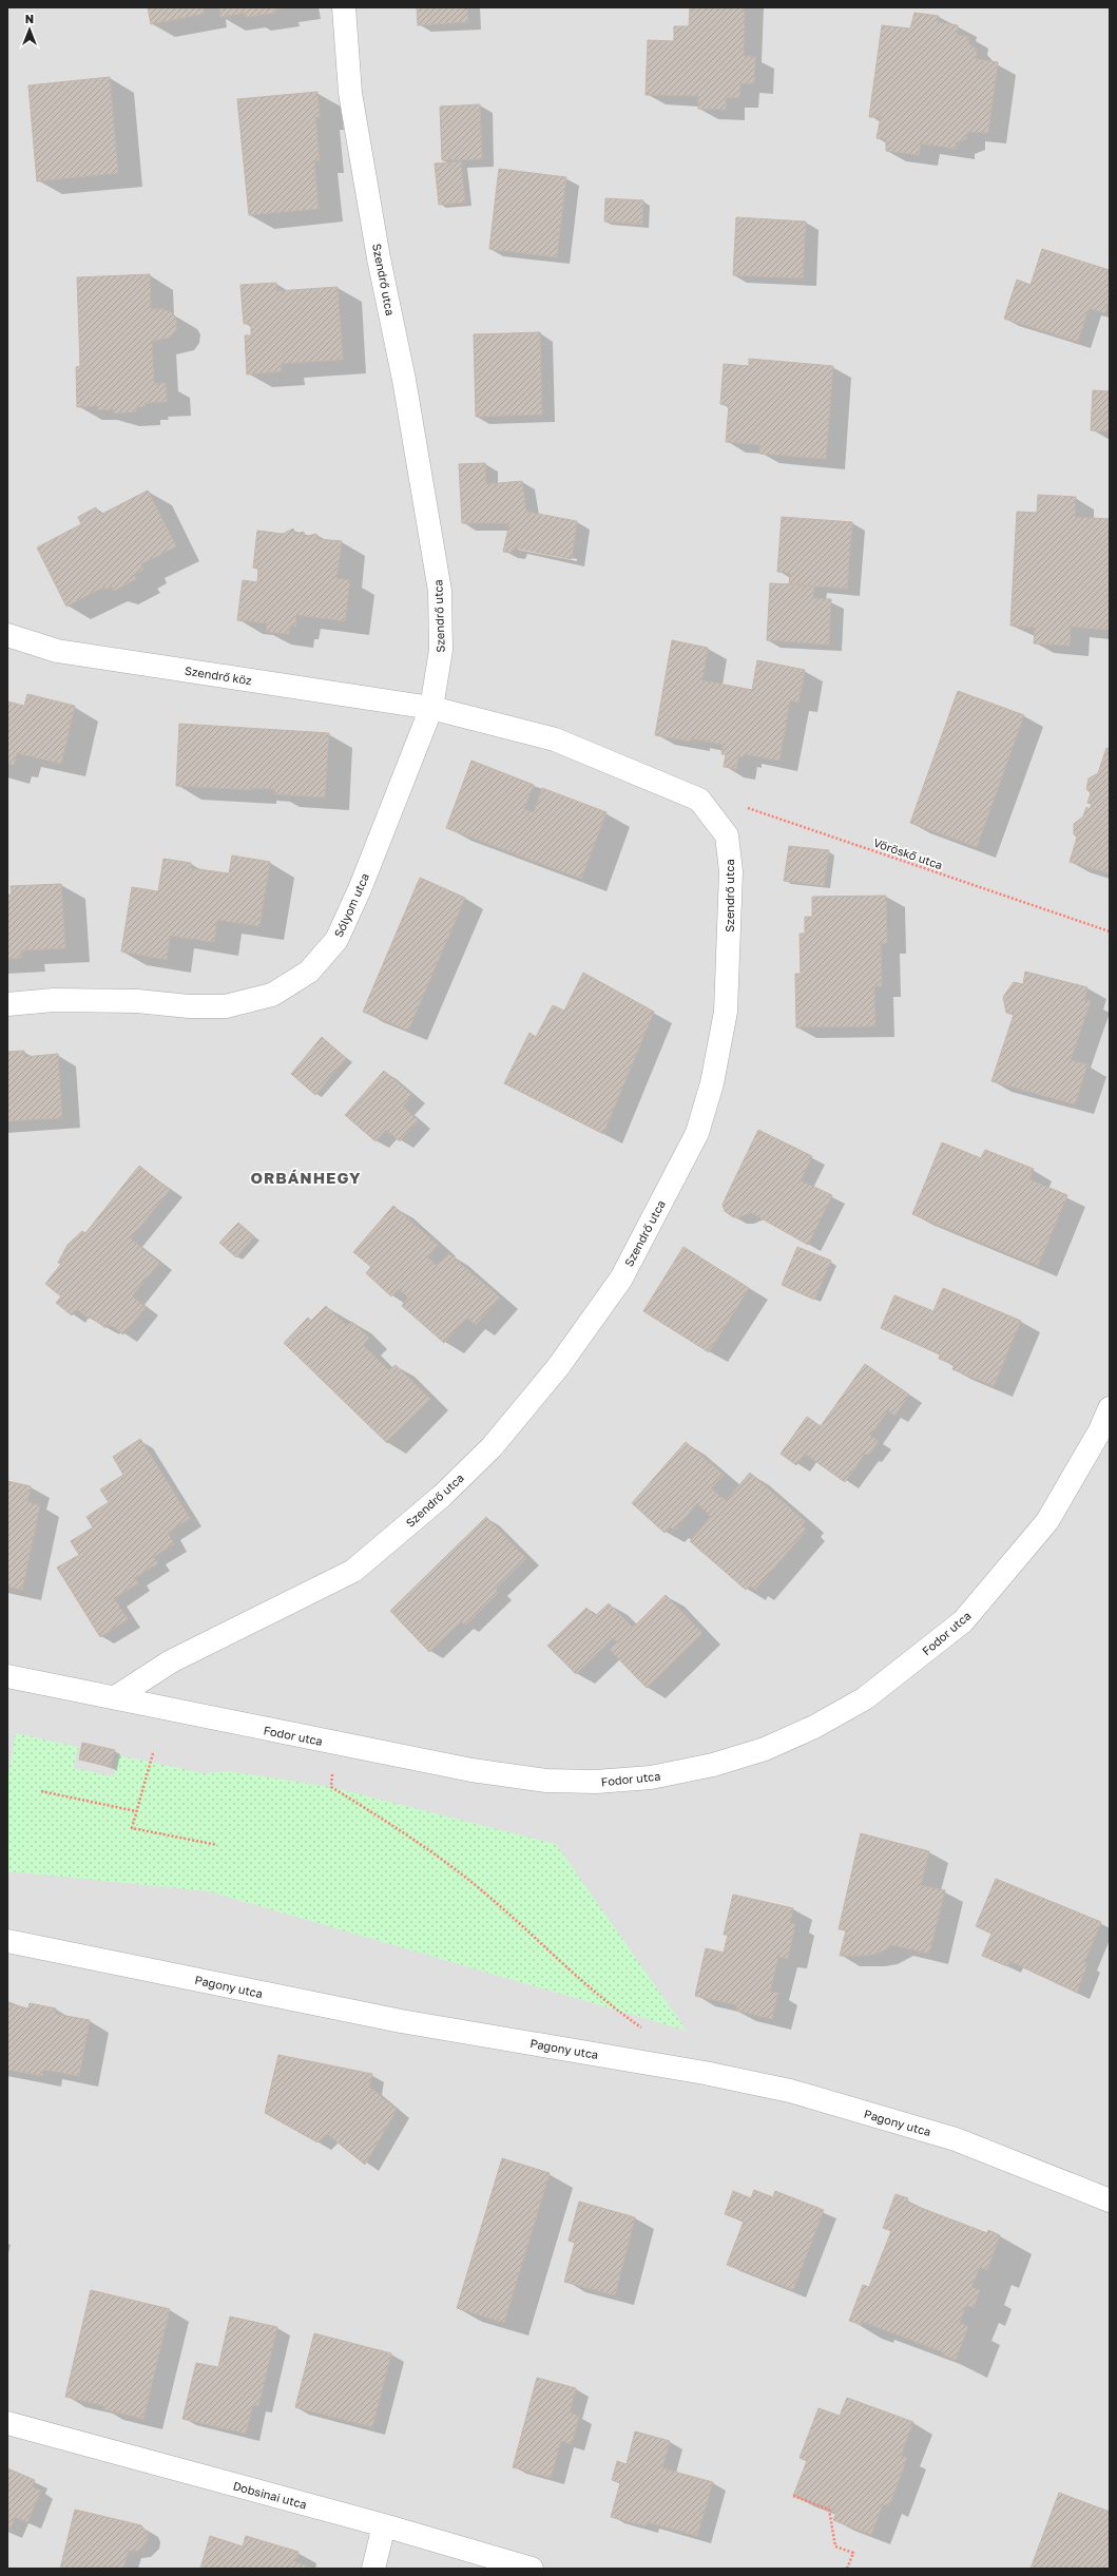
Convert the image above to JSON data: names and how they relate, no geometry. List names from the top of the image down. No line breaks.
{"streets":{"street":["Szendrő utca","Szendrő köz","Sólyom utca","Fodor utca","Pagony utca","Dobsinai utca"],"path":["Vöröskő utca"]},"crossings":[["Szendrő utca","Szendrő köz"],["Szendrő utca","Vöröskő utca"],["Szendrő utca","Sólyom utca"],["Szendrő utca","Fodor utca"],["Szendrő köz","Sólyom utca"]],"districts":["ORBÁNHEGY"],"north":"top"}
